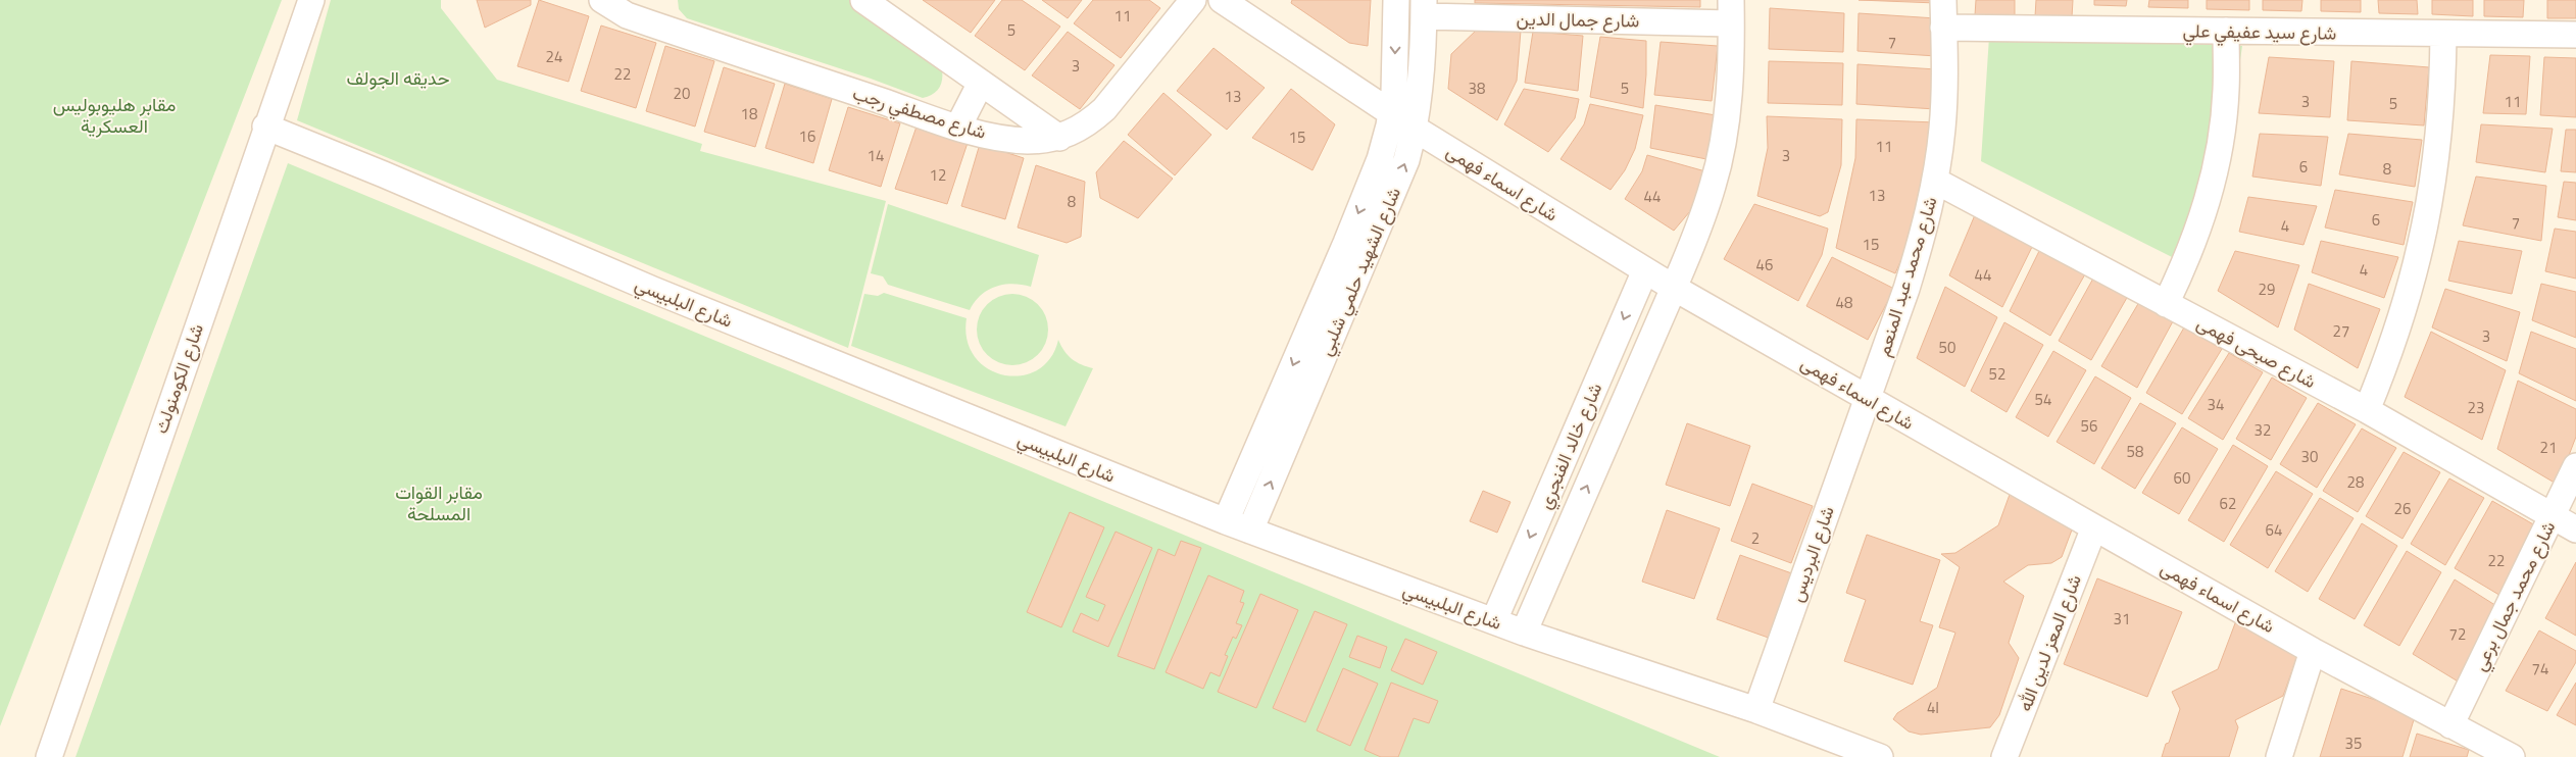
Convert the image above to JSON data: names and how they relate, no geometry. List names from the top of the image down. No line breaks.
{"streets":{"street":["شارع جمال الدين","شارع سيد عفيفي علي","شارع مصطفي رجب","شارع اسماء فهمى","شارع الشهيد حلمي شلبي","شارع محمد عبد المنعم","شارع البلبيسي","شارع صبحى فهمى","شارع الكومنولث","شارع خالد الفنجري","شارع البرديس","شارع محمد جمال برعي","شارع المعز لدين الله"]},"crossings":[["شارع جمال الدين","شارع الشهيد حلمي شلبي"],["شارع جمال الدين","شارع خالد الفنجري"],["شارع سيد عفيفي علي","شارع محمد عبد المنعم"],["شارع اسماء فهمى","شارع الشهيد حلمي شلبي"],["شارع اسماء فهمى","شارع محمد عبد المنعم"],["شارع اسماء فهمى","شارع خالد الفنجري"],["شارع اسماء فهمى","شارع البرديس"],["شارع اسماء فهمى","شارع محمد جمال برعي"],["شارع اسماء فهمى","شارع المعز لدين الله"],["شارع الشهيد حلمي شلبي","شارع البلبيسي"],["شارع محمد عبد المنعم","شارع صبحى فهمى"],["شارع محمد عبد المنعم","شارع البرديس"],["شارع البلبيسي","شارع الكومنولث"],["شارع البلبيسي","شارع خالد الفنجري"],["شارع البلبيسي","شارع البرديس"],["شارع صبحى فهمى","شارع محمد جمال برعي"]],"parks":["حديقه الجولف","مقابر هليوبوليس العسكرية","مقابر القوات المسلحة"],"house_numbers":["11","5","7","24","3","22","38","5","20","13","3","11","5","18","16","15","11","14","3","6","8","12","13","44","8","6","7","4","15","46","4","44","29","48","27","3","50","52","54","34","23","56","32","21","58","30","60","28","62","26","64","2","22","31","72","74","4I","35"]}
